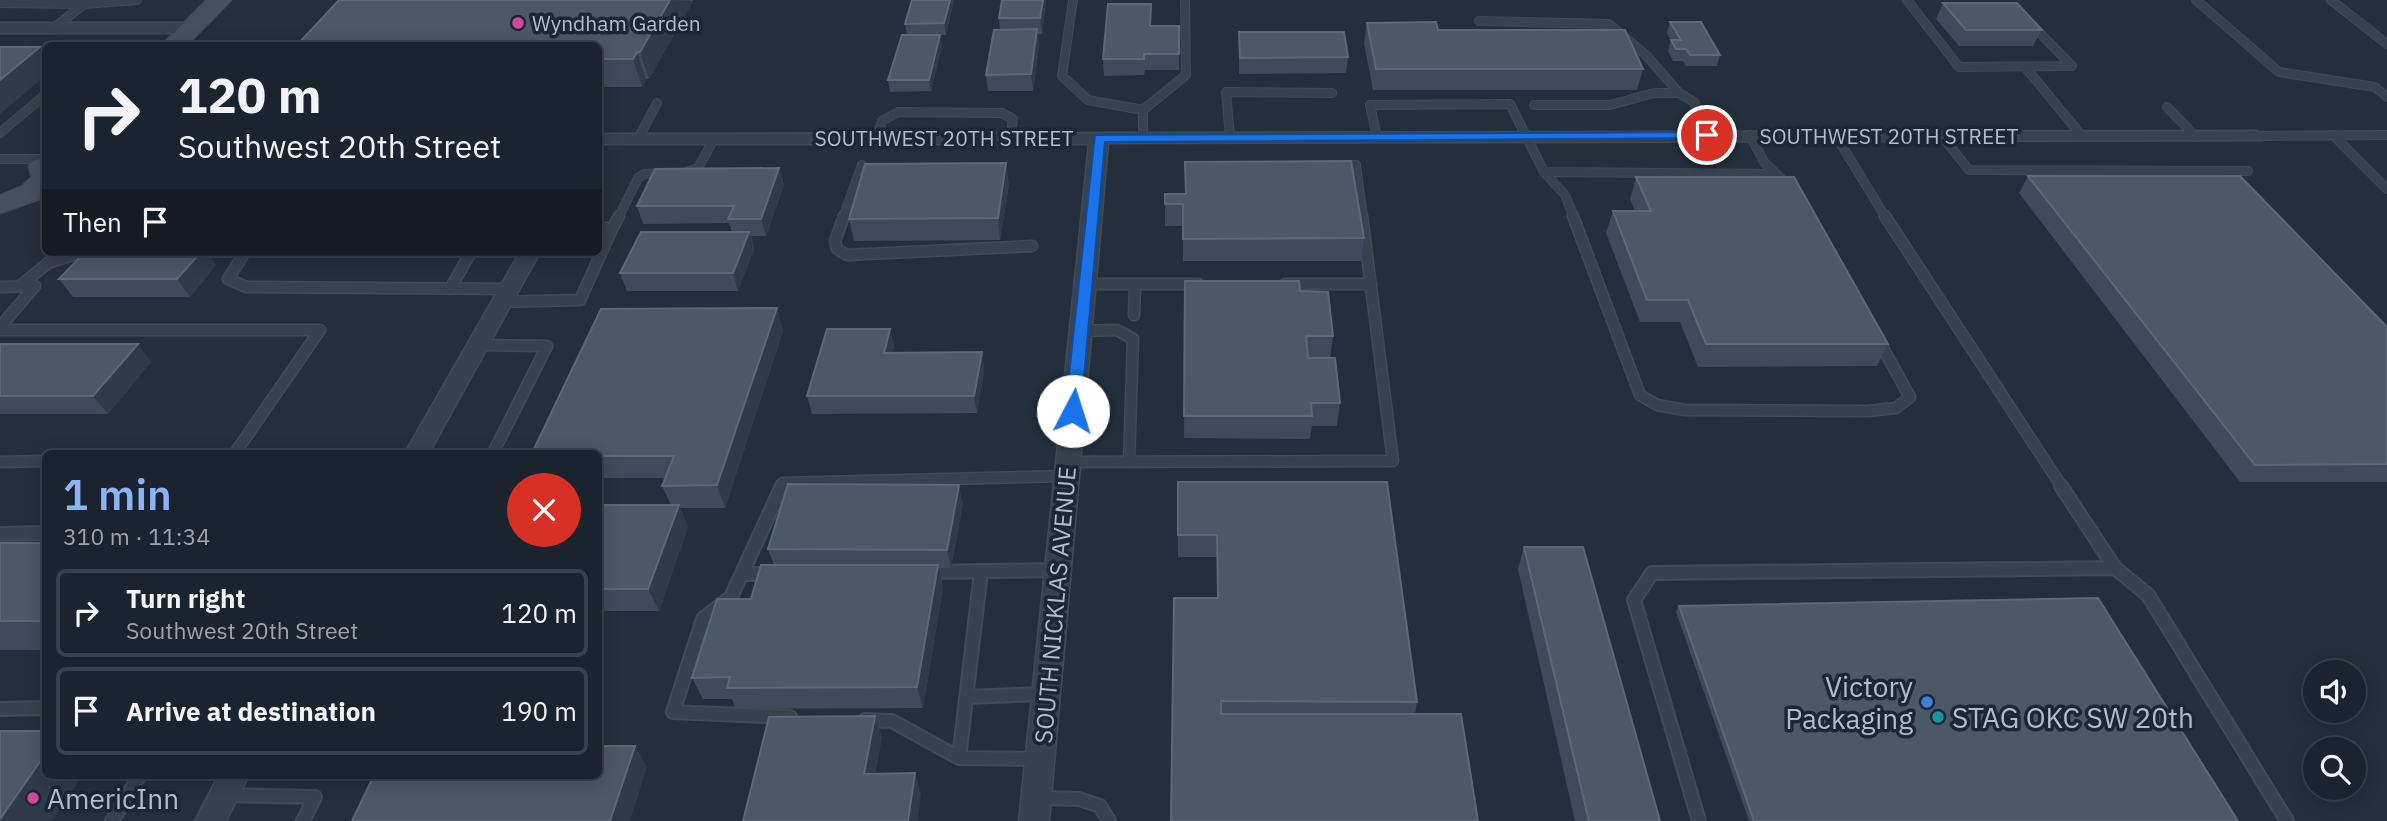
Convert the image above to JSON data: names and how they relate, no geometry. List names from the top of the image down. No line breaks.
{"streets":{"street":["SOUTHWEST 20TH STREET","SOUTH NICKLAS AVENUE"]},"crossings":[["SOUTHWEST 20TH STREET","SOUTH NICKLAS AVENUE"]],"places":["Wyndham Garden","Victory Packaging","STAG OKC SW 20th","AmericInn"],"page":{"turn":["120 m","Southwest 20th Street"],"then":"Then","heading":["1 min","310 m · 11:34"],"list":[{"name":"Turn right","note":"Southwest 20th Street","value":"120 m"},{"name":"Arrive at destination","value":"190 m"}]}}
